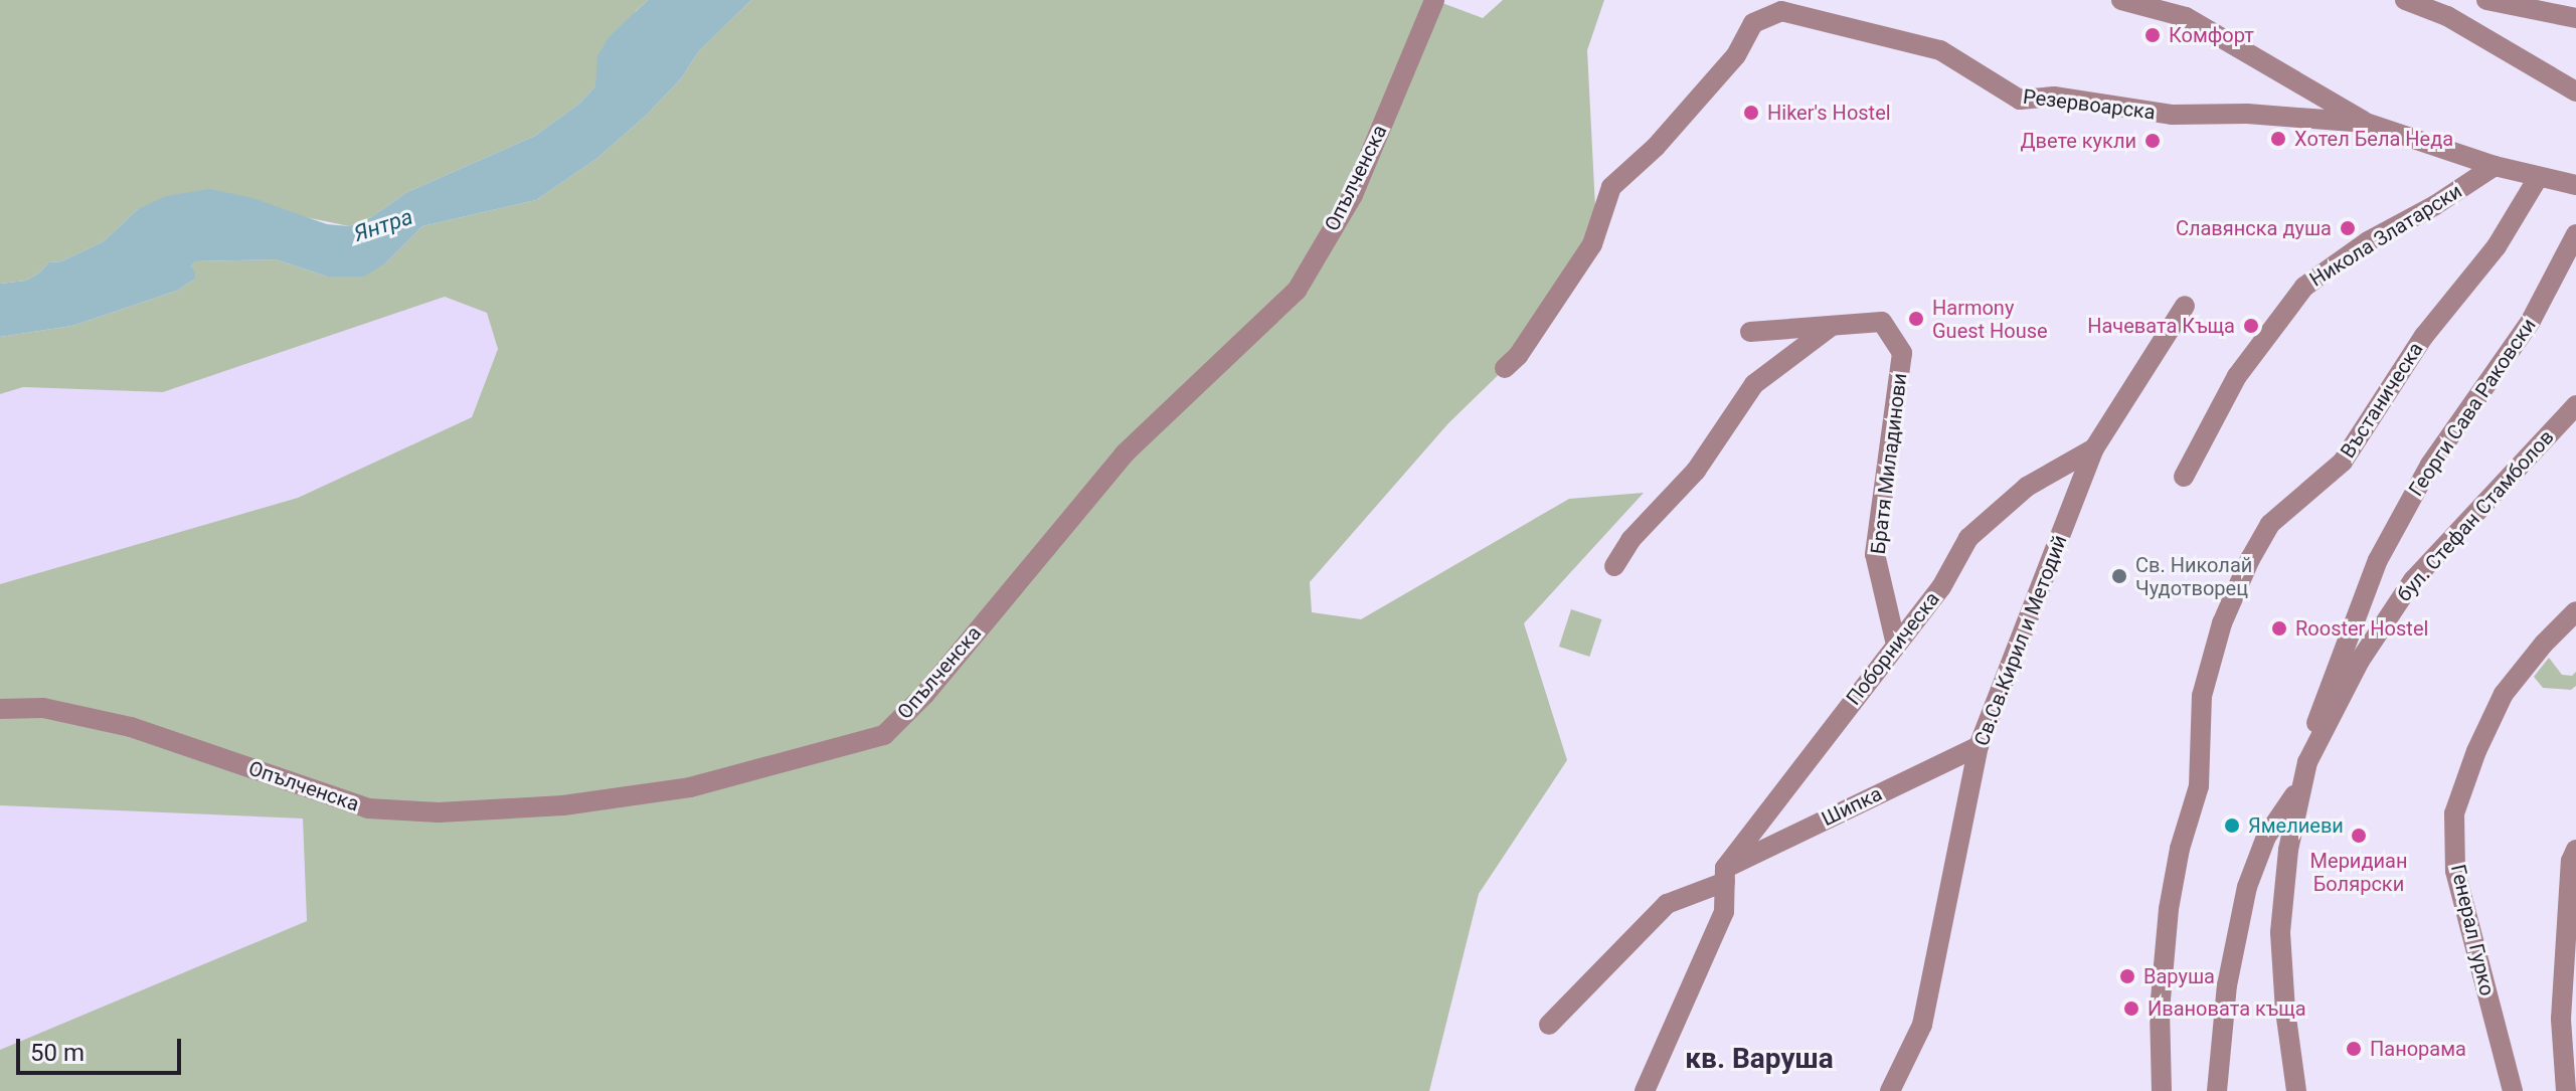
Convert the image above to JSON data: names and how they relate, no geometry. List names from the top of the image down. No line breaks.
{"streets":{"street":["Резервоарска","Опълченска","Никола Златарски","Въстаническа","Георги Сава Раковски","Братя Миладинови","бул. Стефан Стамболов","Св.Св.Кирил и Методий","Поборническа","Шипка","Генерал Гурко"]},"crossings":[["Резервоарска","Никола Златарски"],["Резервоарска","Въстаническа"],["Георги Сава Раковски","бул. Стефан Стамболов"],["Братя Миладинови","Поборническа"],["Св.Св.Кирил и Методий","Поборническа"],["Св.Св.Кирил и Методий","Шипка"],["Поборническа","Шипка"]],"districts":["кв. Варуша"],"water":["Янтра"],"places":["Комфорт","Hiker's Hostel","Xотел Бела Неда","Двете кукли","Славянска душа","Harmony Guest House","Начевата Къща","Св. Николай Чудотворец","Rooster Hostel","Ямелиеви","Меридиан Болярски","Варуша","Ивановата къща","Панорама"],"scale_bar":"50 m"}
